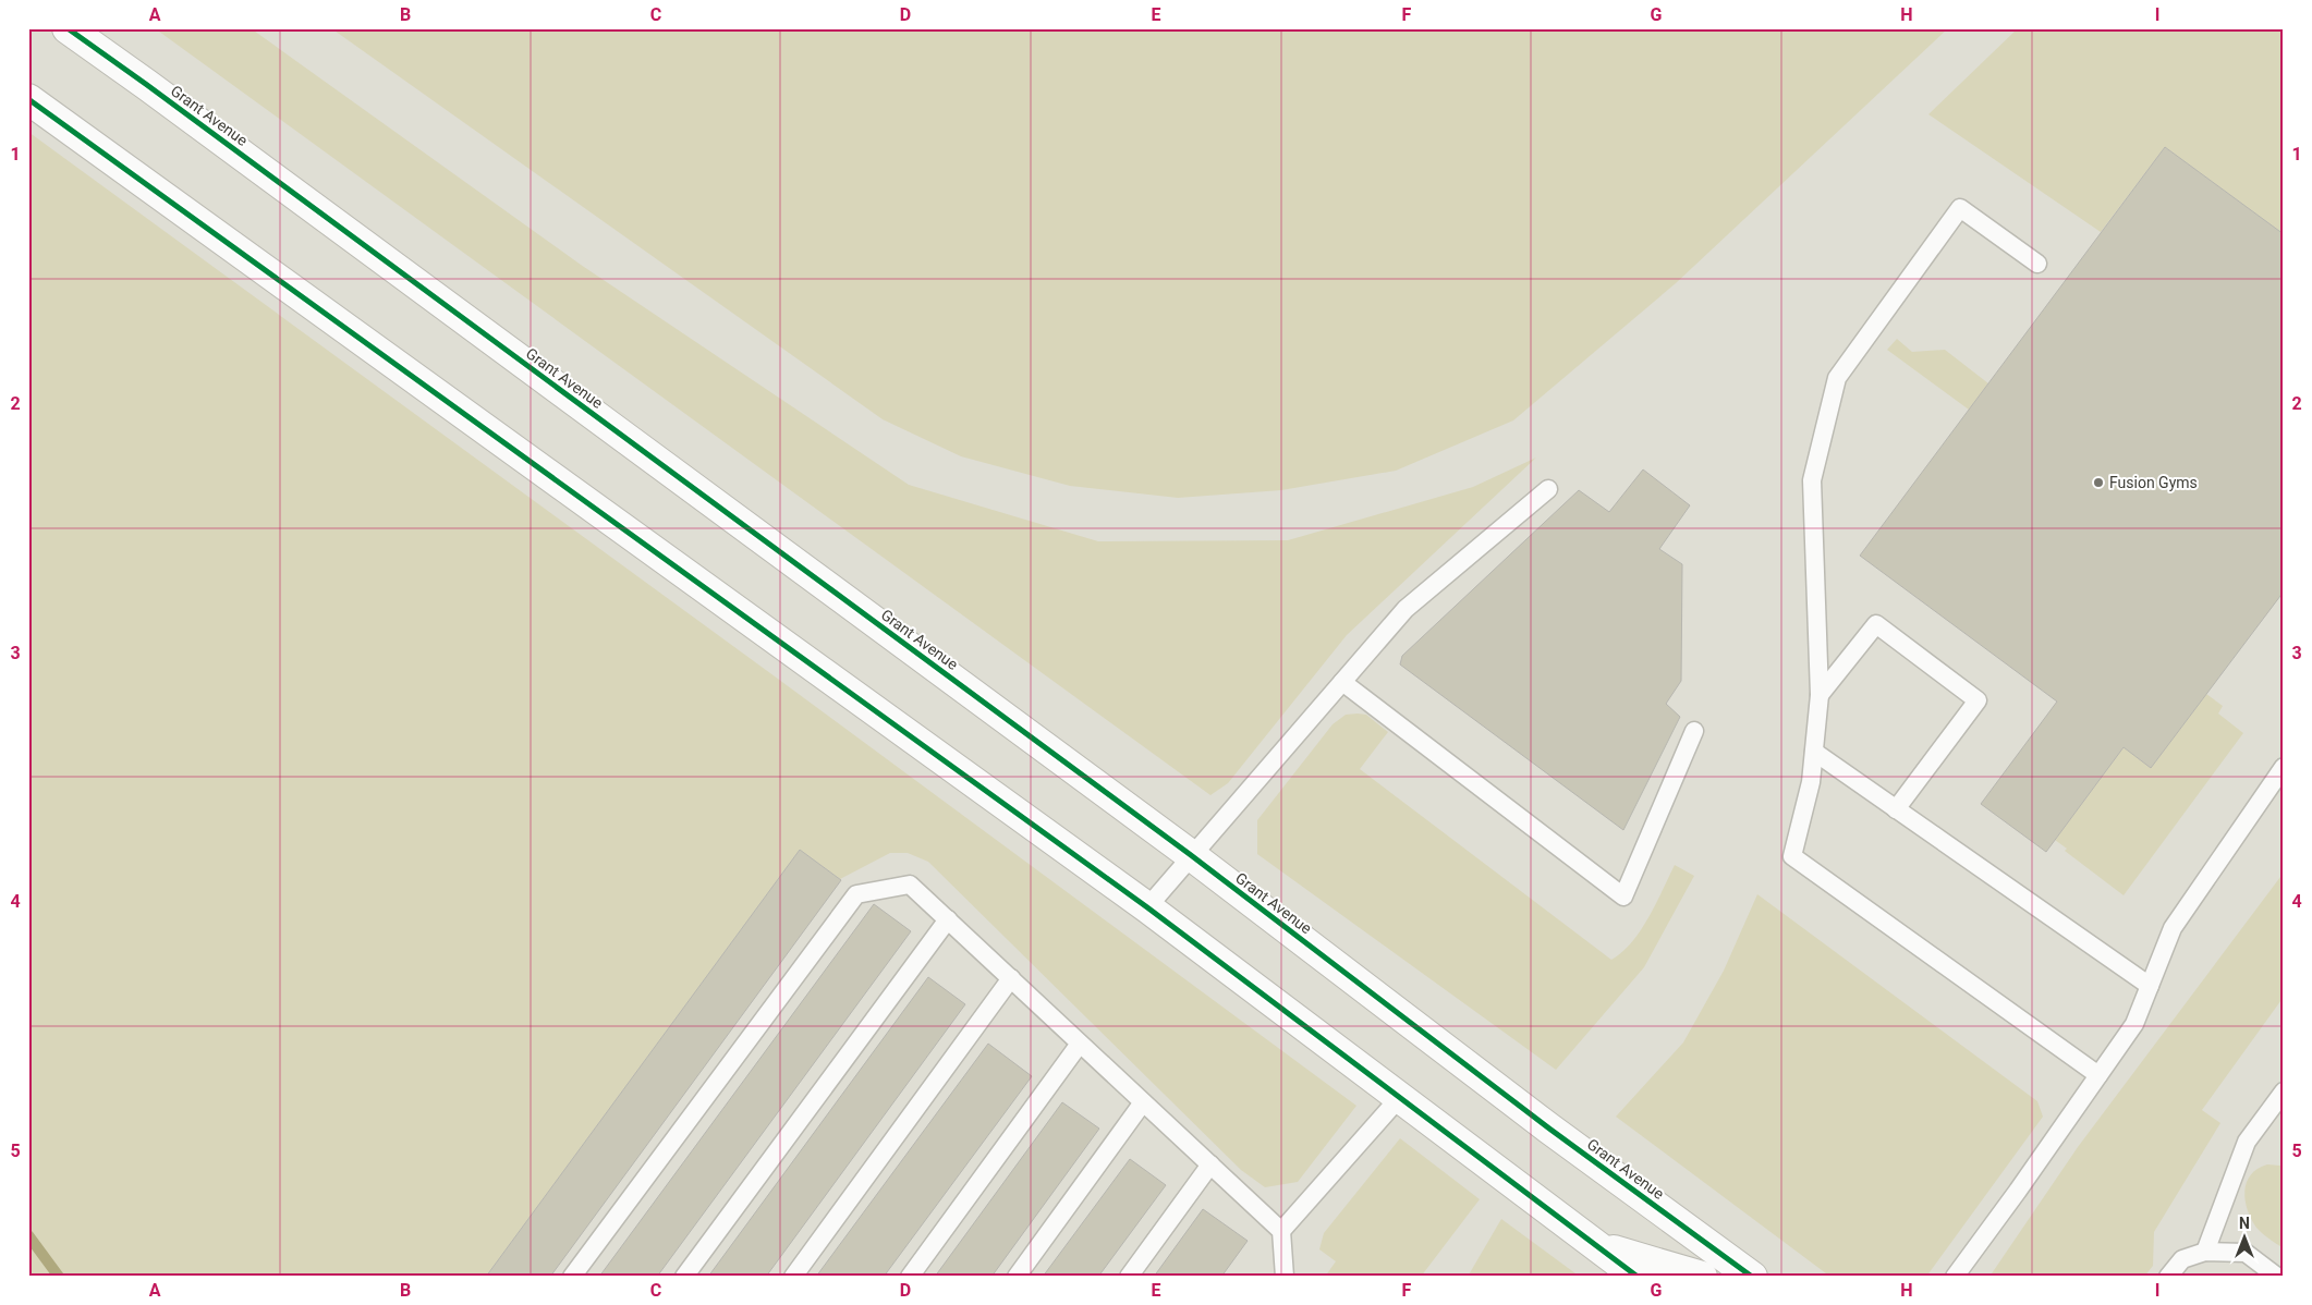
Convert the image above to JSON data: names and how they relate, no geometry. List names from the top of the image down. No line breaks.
{"streets":{"main road":["Grant Avenue"]},"places":["Fusion Gyms"],"north":"top","grid":{"columns":["A","B","C","D","E","F","G","H","I"],"rows":["1","2","3","4","5"]}}
